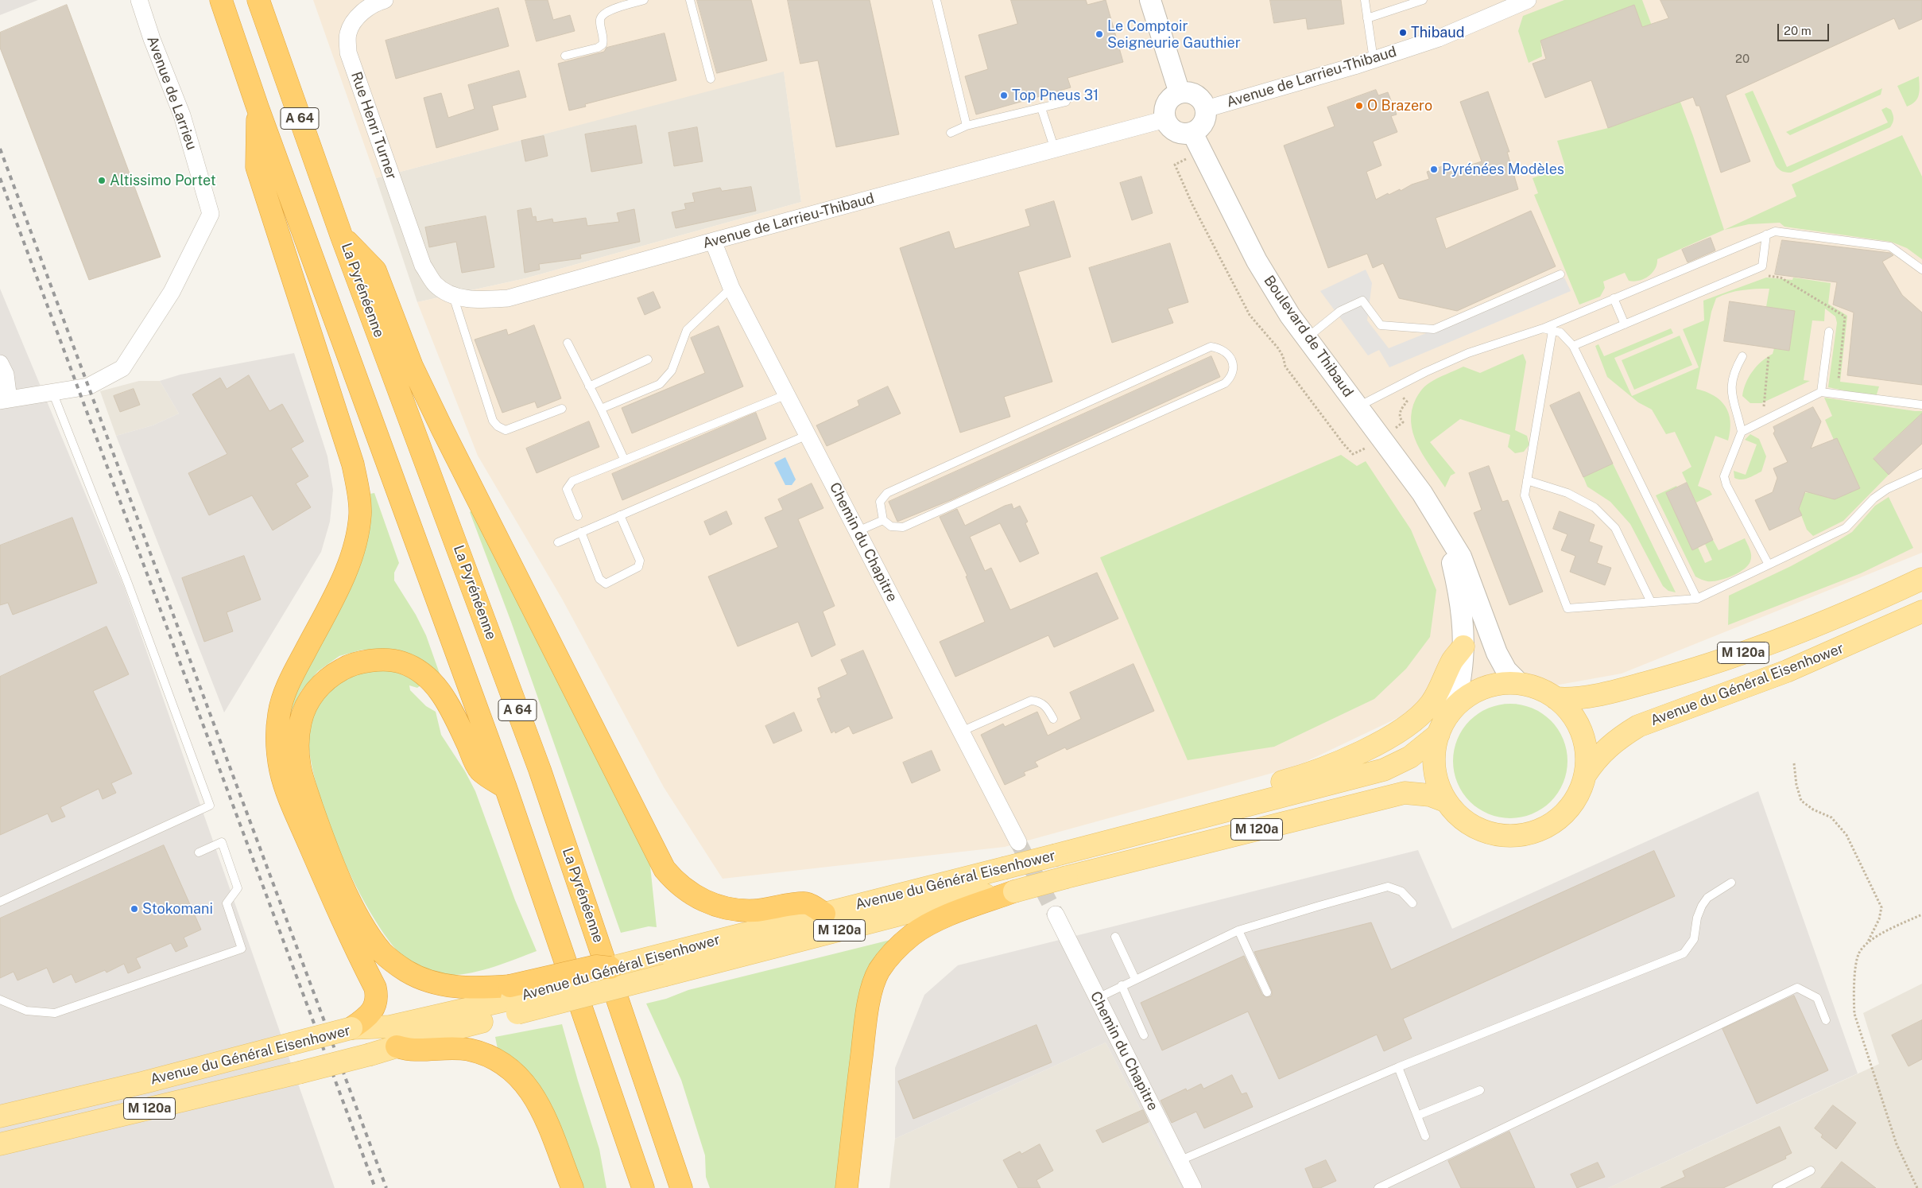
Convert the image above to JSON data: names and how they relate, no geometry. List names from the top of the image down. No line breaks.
{"streets":{"highway":["A 64","La Pyrénéenne"],"main road":["M 120a","Avenue du Général Eisenhower"],"street":["Avenue de Larrieu-Thibaud","Avenue de Larrieu","Rue Henri Turner","Boulevard de Thibaud","Chemin du Chapitre"]},"crossings":[["Avenue de Larrieu-Thibaud","Rue Henri Turner"],["Avenue de Larrieu-Thibaud","Boulevard de Thibaud"],["Avenue de Larrieu-Thibaud","Chemin du Chapitre"]],"places":["Thibaud","Le Comptoir Seigneurie Gauthier","Top Pneus 31","O Brazero","Pyrénées Modèles","Altissimo Portet","Stokomani"],"house_numbers":["20"],"scale_bar":"20 m"}
